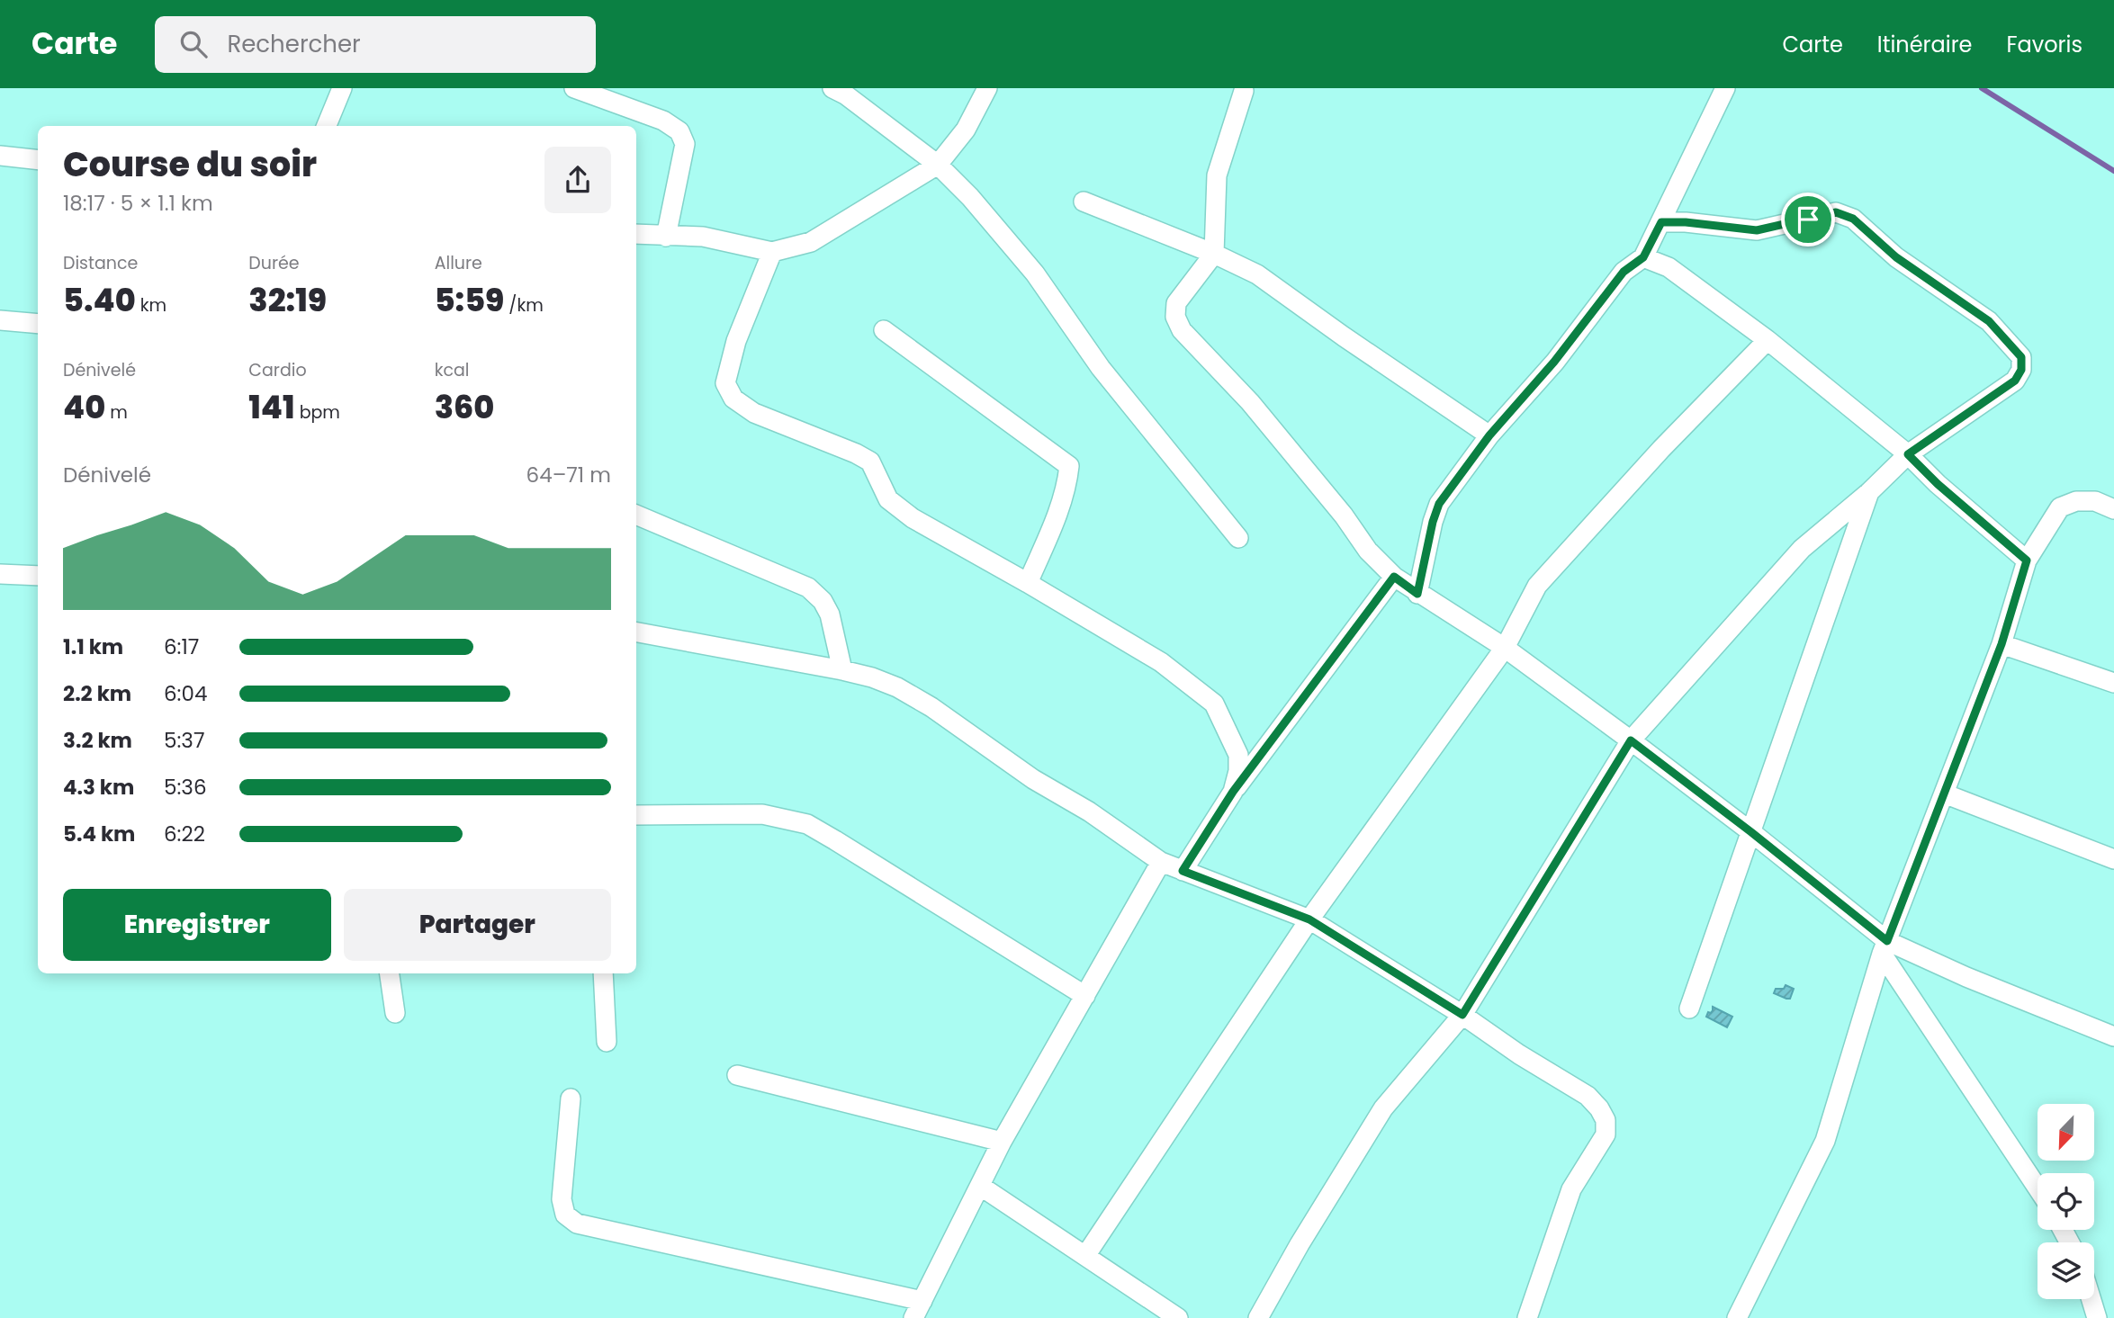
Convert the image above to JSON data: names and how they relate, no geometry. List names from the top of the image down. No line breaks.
{"north":"bottom left","page":{"header":"Carte","search":"Rechercher","nav":["Carte","Itinéraire","Favoris"],"heading":["Course du soir","18:17 · 5 × 1.1 km"],"stats":[["Distance","5.40 km"],["Durée","32:19"],["Allure","5:59 /km"],["Dénivelé","40 m"],["Cardio","141 bpm"],["kcal","360"]],"chart":["Dénivelé","64–71 m"],"list":[{"name":"1.1 km","note":"6:17"},{"name":"2.2 km","note":"6:04"},{"name":"3.2 km","note":"5:37"},{"name":"4.3 km","note":"5:36"},{"name":"5.4 km","note":"6:22"}],"buttons":["Enregistrer","Partager"]}}
